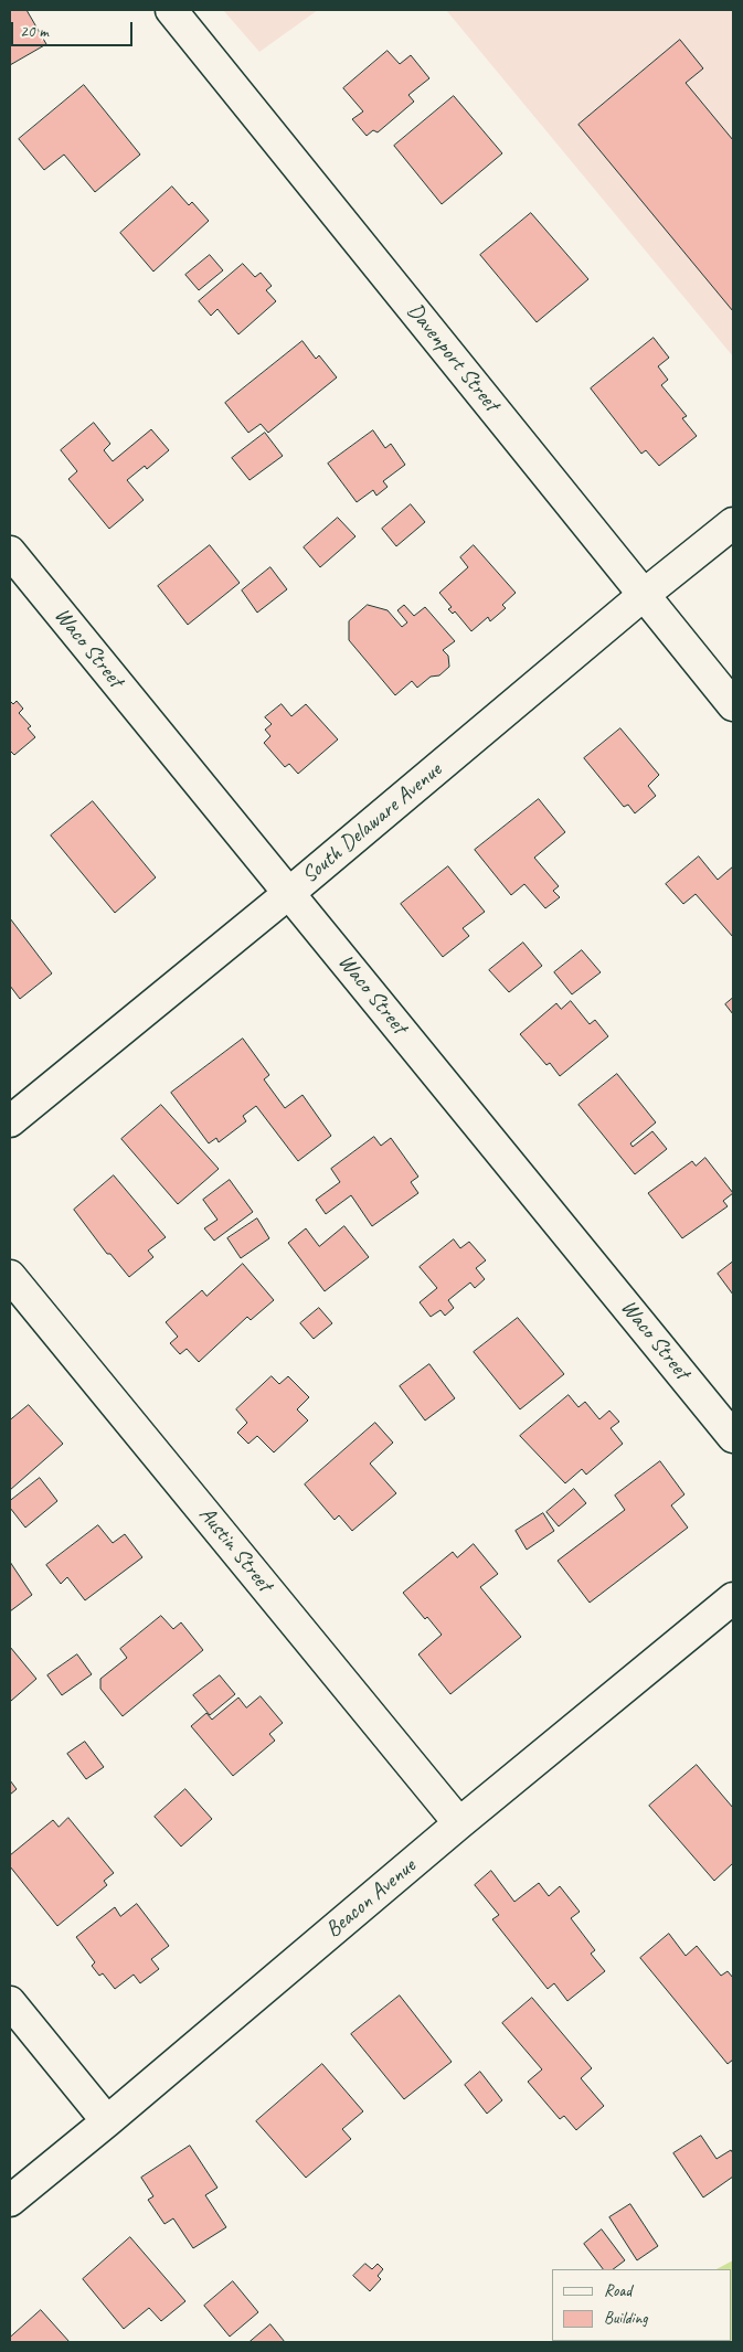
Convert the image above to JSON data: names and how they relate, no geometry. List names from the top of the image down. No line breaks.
{"streets":{"street":["Davenport Street","Waco Street","South Delaware Avenue","Austin Street","Beacon Avenue"]},"crossings":[["Davenport Street","South Delaware Avenue"],["Waco Street","South Delaware Avenue"],["Austin Street","Beacon Avenue"]],"legend":["Road","Building"],"scale_bar":"20 m"}
